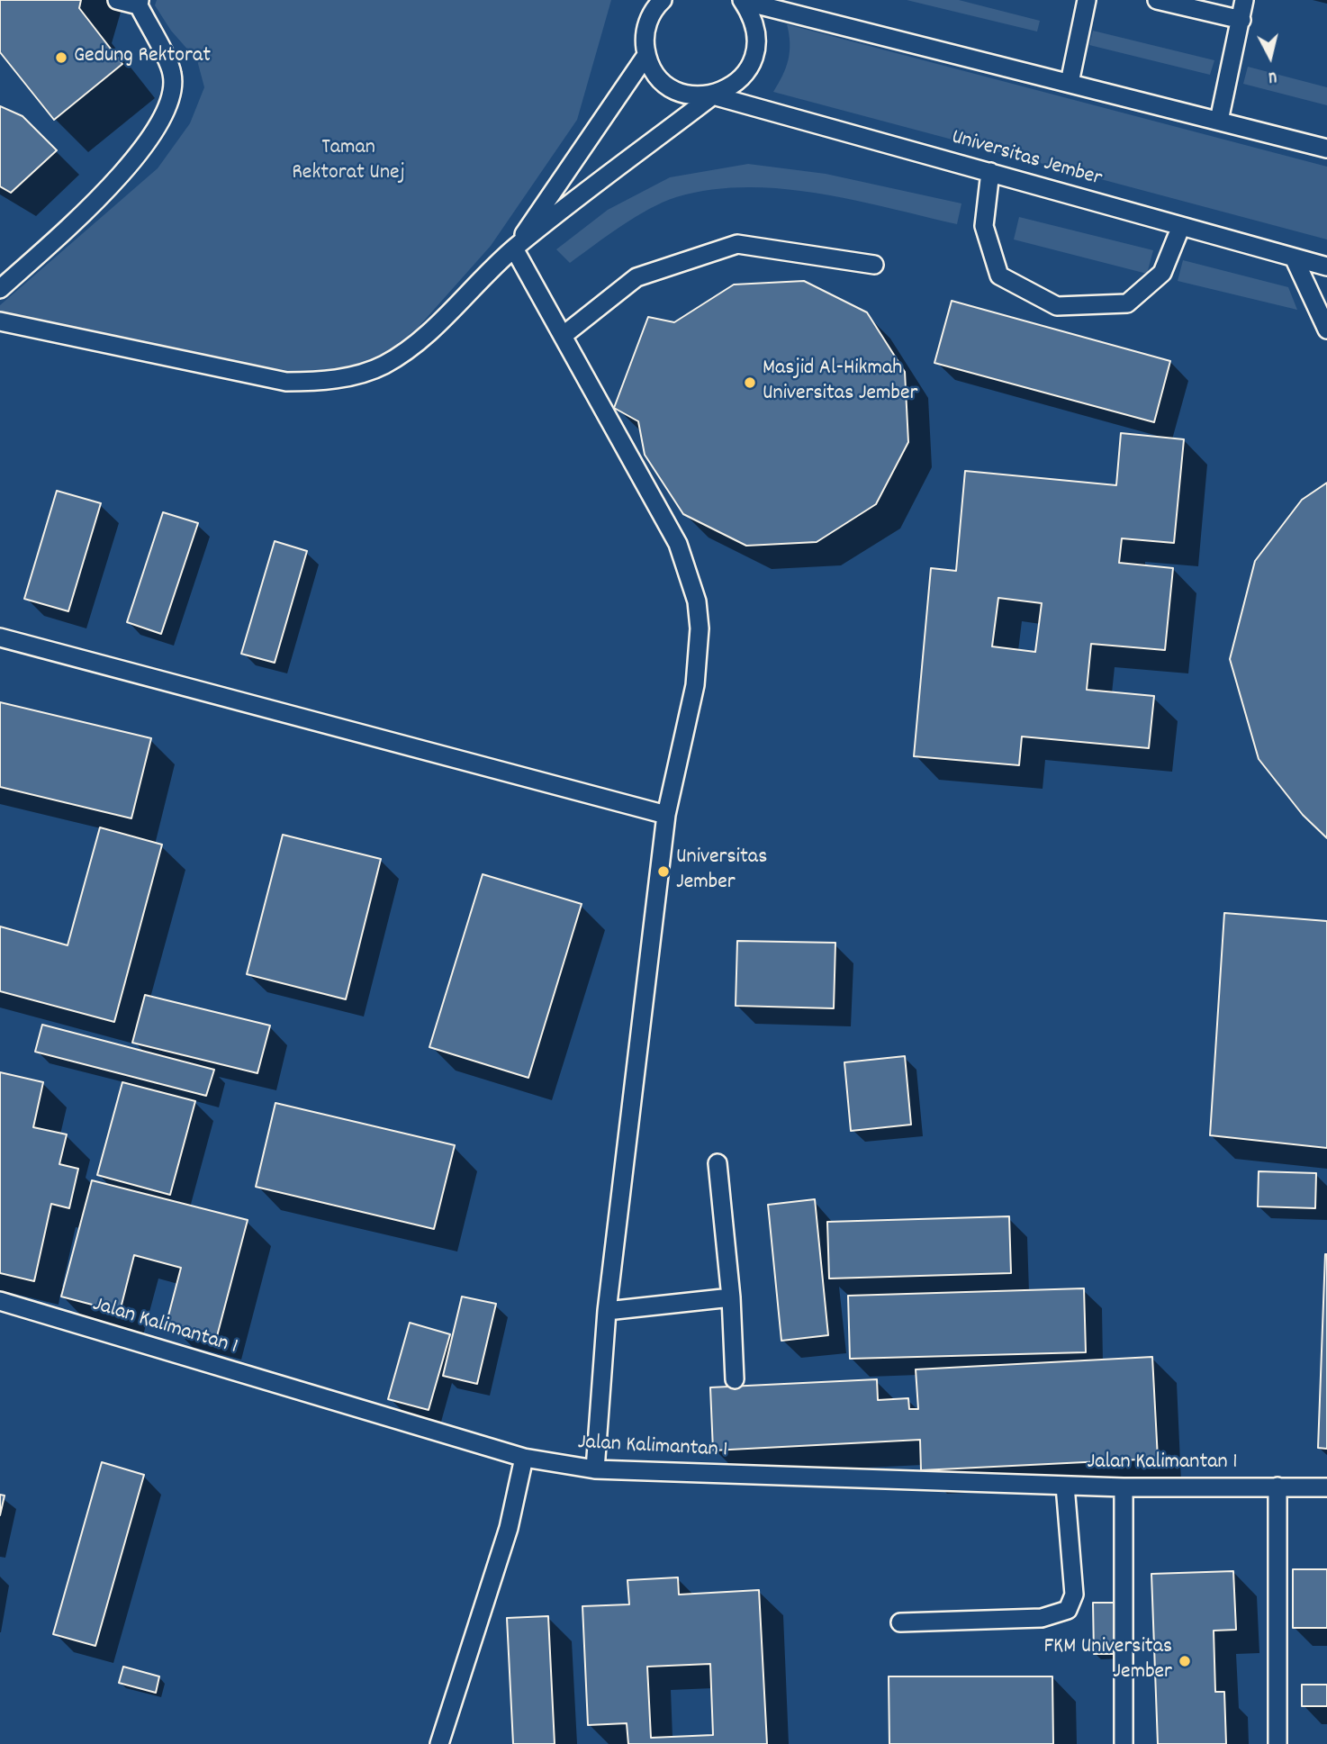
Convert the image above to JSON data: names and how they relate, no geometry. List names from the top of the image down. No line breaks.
{"streets":{"lane":["Universitas Jember","Jalan Kalimantan 1"]},"parks":["Taman Rektorat Unej"],"places":["Gedung Rektorat","Masjid Al-Hikmah Universitas Jember","Universitas Jember","FKM Universitas Jember"],"north":"bottom"}
